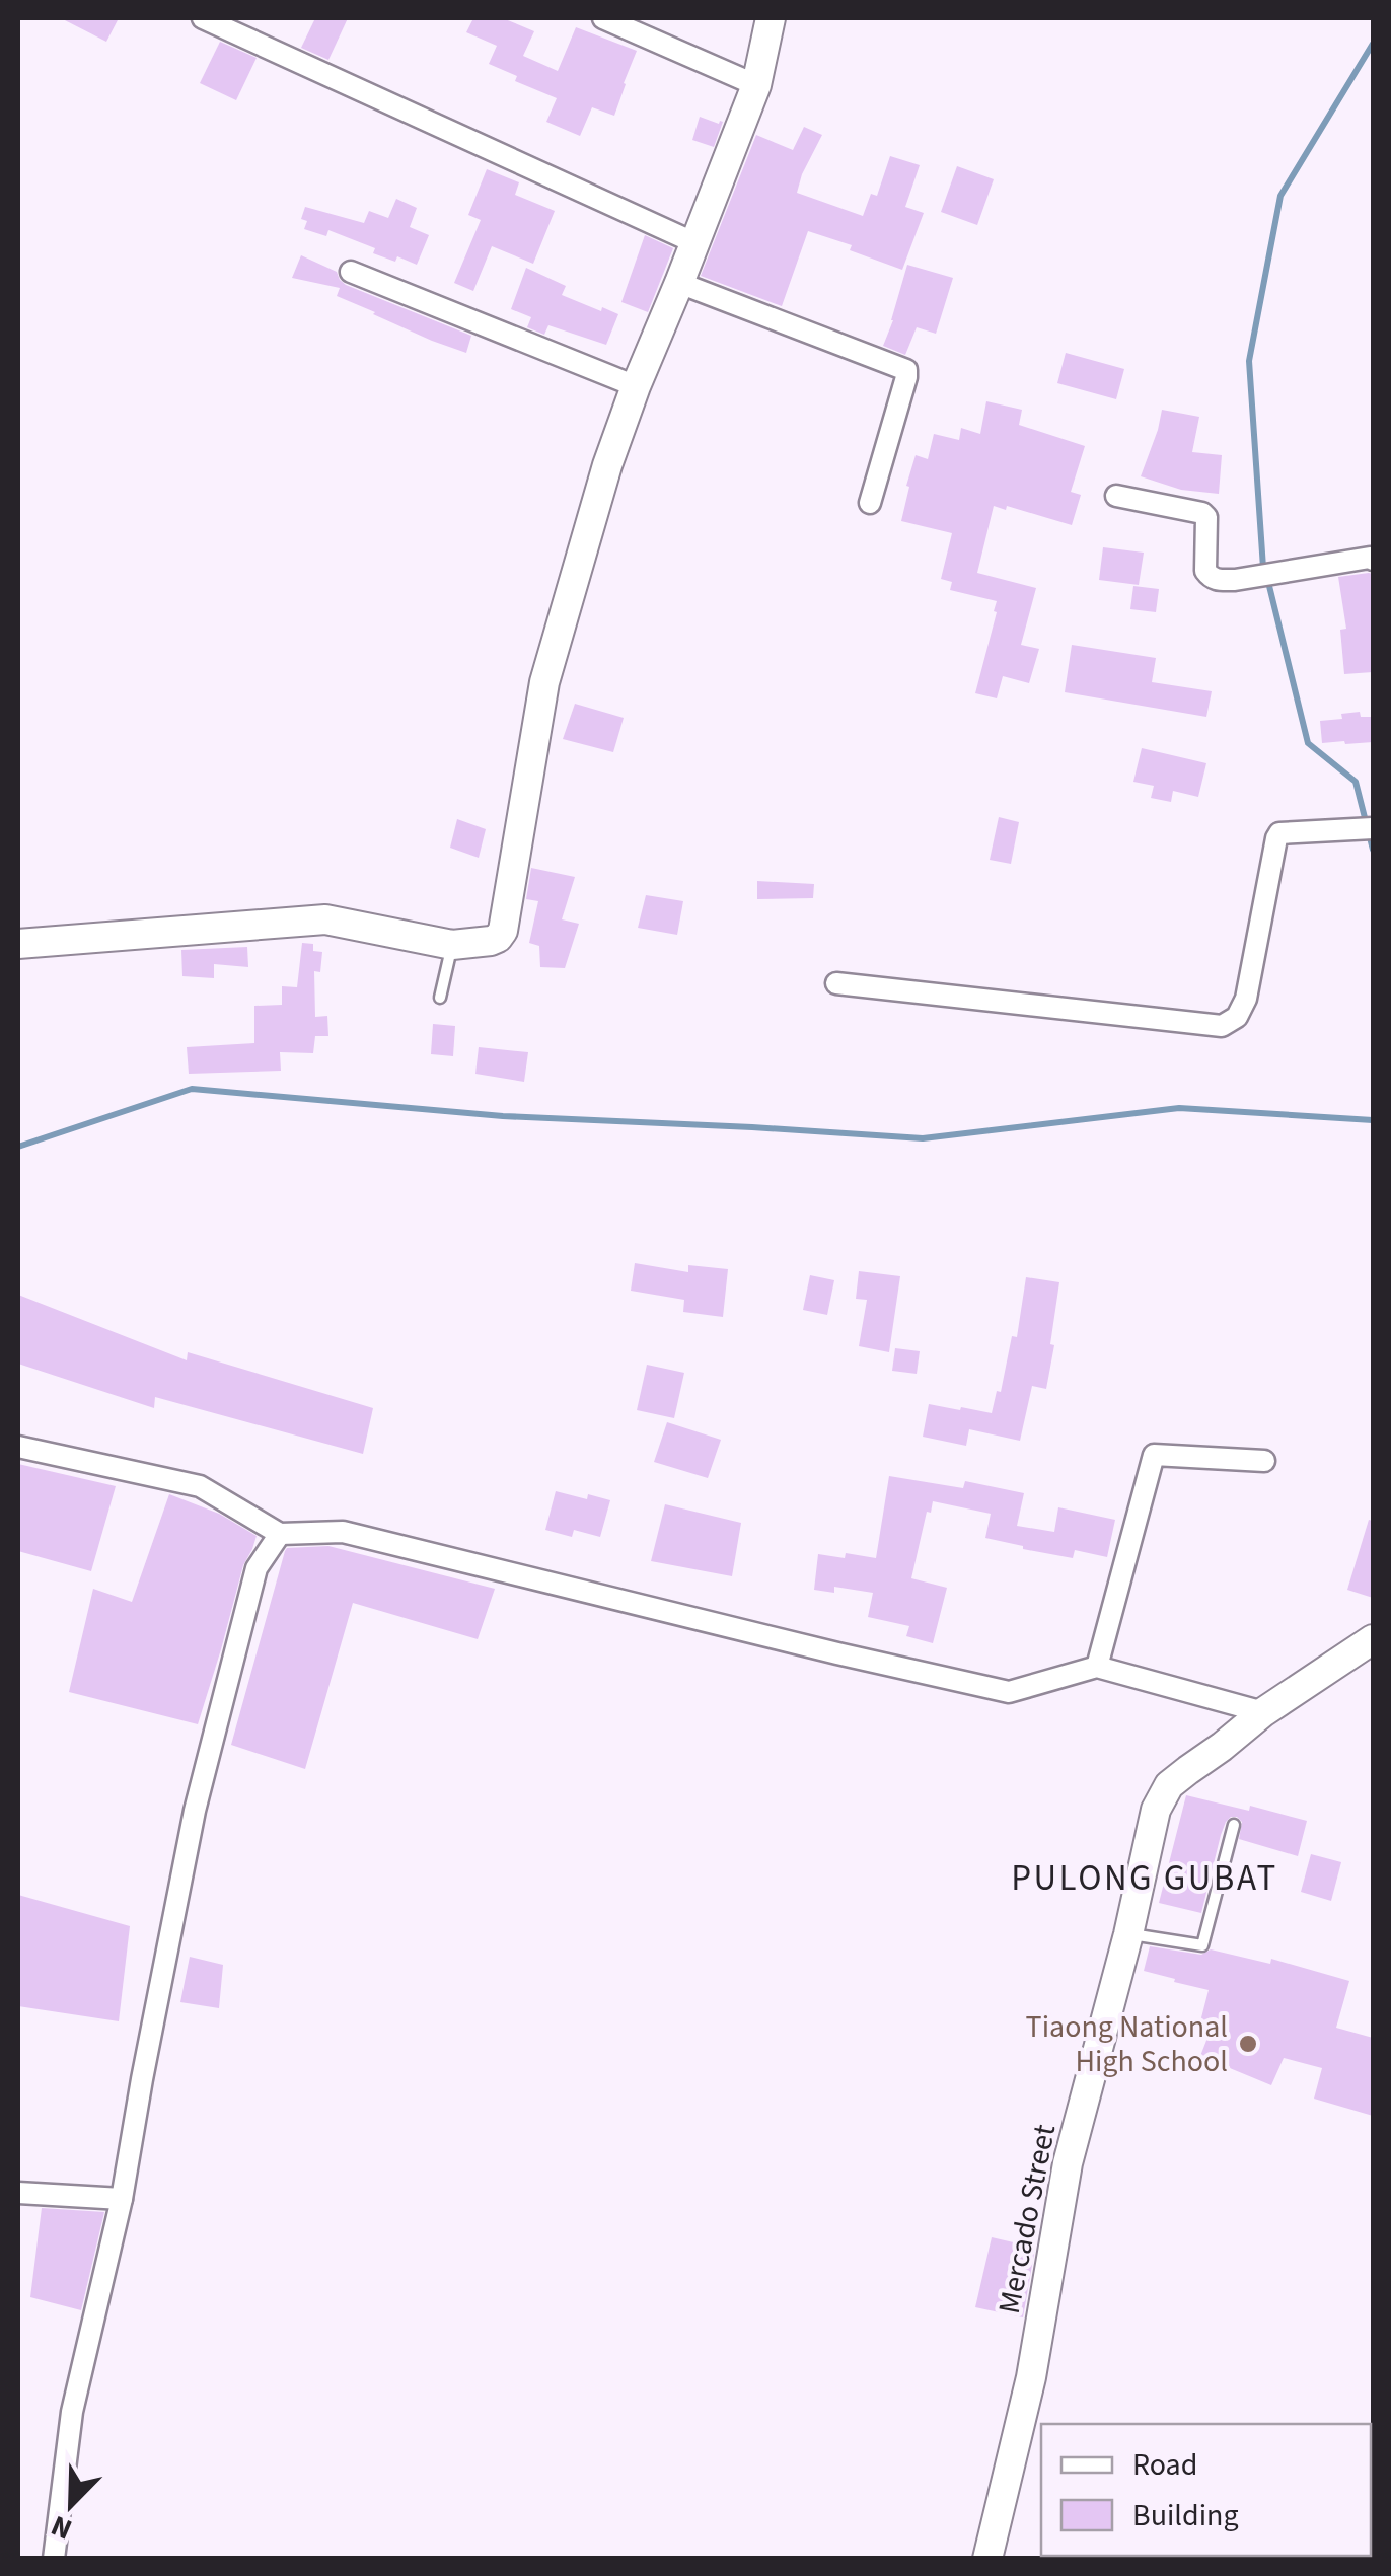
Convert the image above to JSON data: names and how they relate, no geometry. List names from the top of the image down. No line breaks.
{"streets":{"street":["Mercado Street"]},"districts":["PULONG GUBAT"],"places":["Tiaong National High School"],"legend":["Road","Building"],"north":"bottom left"}
